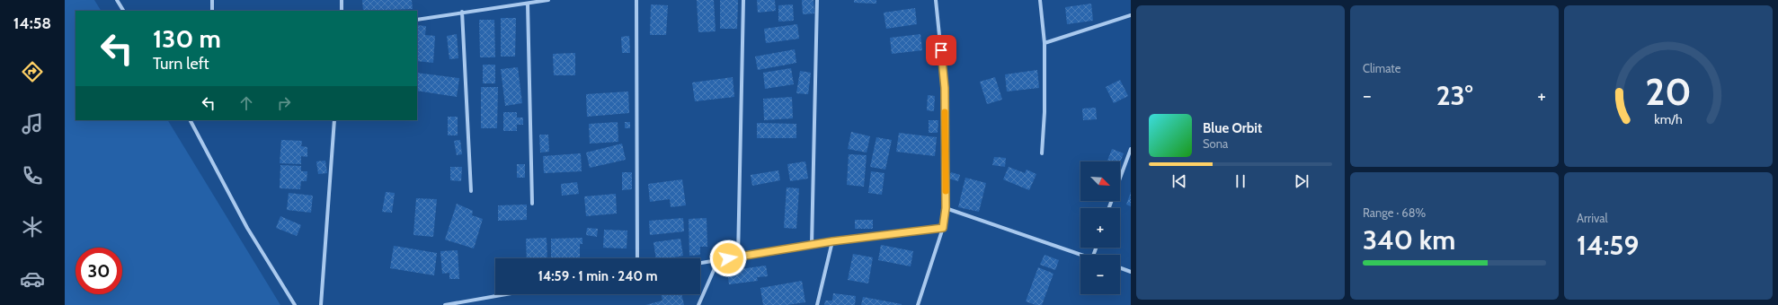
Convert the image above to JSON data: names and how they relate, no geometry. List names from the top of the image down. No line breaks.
{"north":"bottom right","page":{"tabs":"14:58","tile":["Climate",["Range · 68%","340 km"],["Arrival","14:59"]],"turn":["130 m","Turn left"],"heat":["−","23°","+"],"song":["Blue Orbit","Sona"],"map_buttons":["+","−"],"limit":"30","trip":"14:59 · 1 min · 240 m","gauge":["20","km/h"]}}
